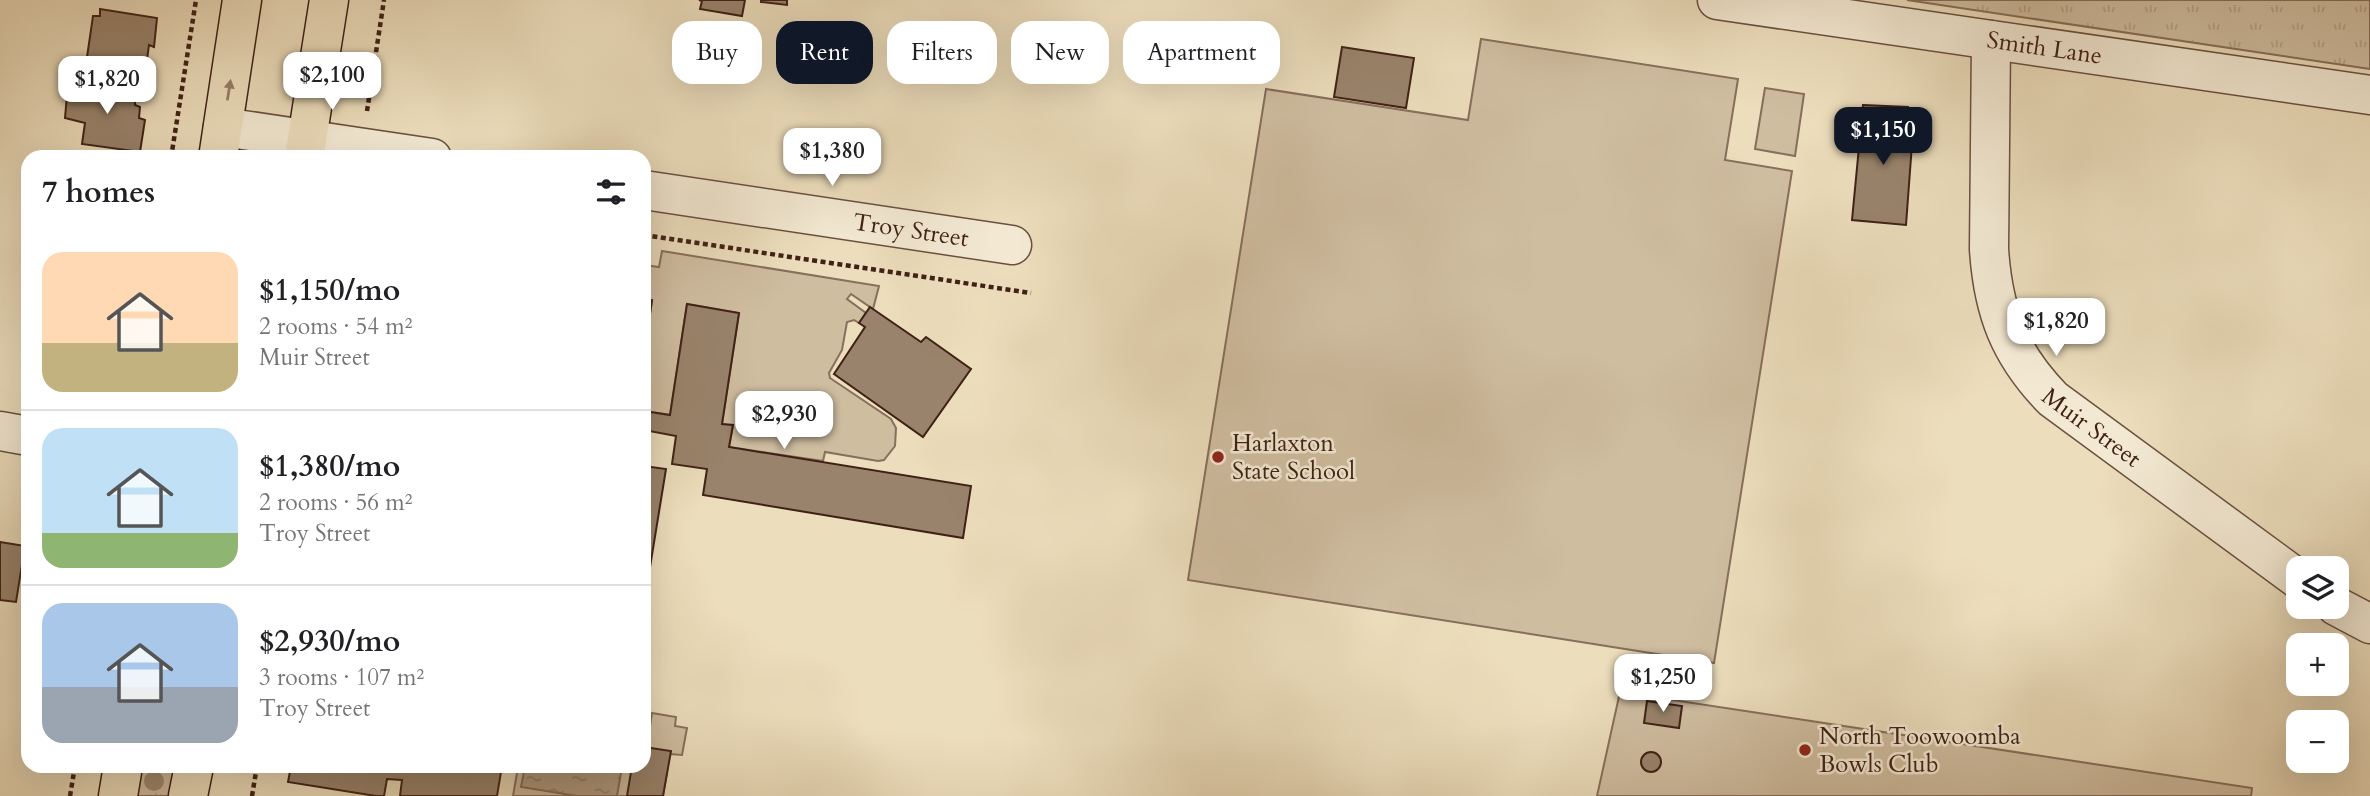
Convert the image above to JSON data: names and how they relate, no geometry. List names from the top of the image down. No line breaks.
{"streets":{"street":["Smith Lane","Troy Street","Muir Street"]},"crossings":[["Smith Lane","Muir Street"]],"places":["Harlaxton State School","North Toowoomba Bowls Club"],"page":{"chip":["Buy","Rent","Filters","New","Apartment"],"price":["$2,100","$1,820","$1,150","$1,380","$1,820","$2,930","$1,250"],"heading":"7 homes","list":[{"name":"$1,150/mo","note":"2 rooms · 54 m² · Muir Street"},{"name":"$1,380/mo","note":"2 rooms · 56 m² · Troy Street"},{"name":"$2,930/mo","note":"3 rooms · 107 m² · Troy Street"}],"map_buttons":["+","−"]}}
